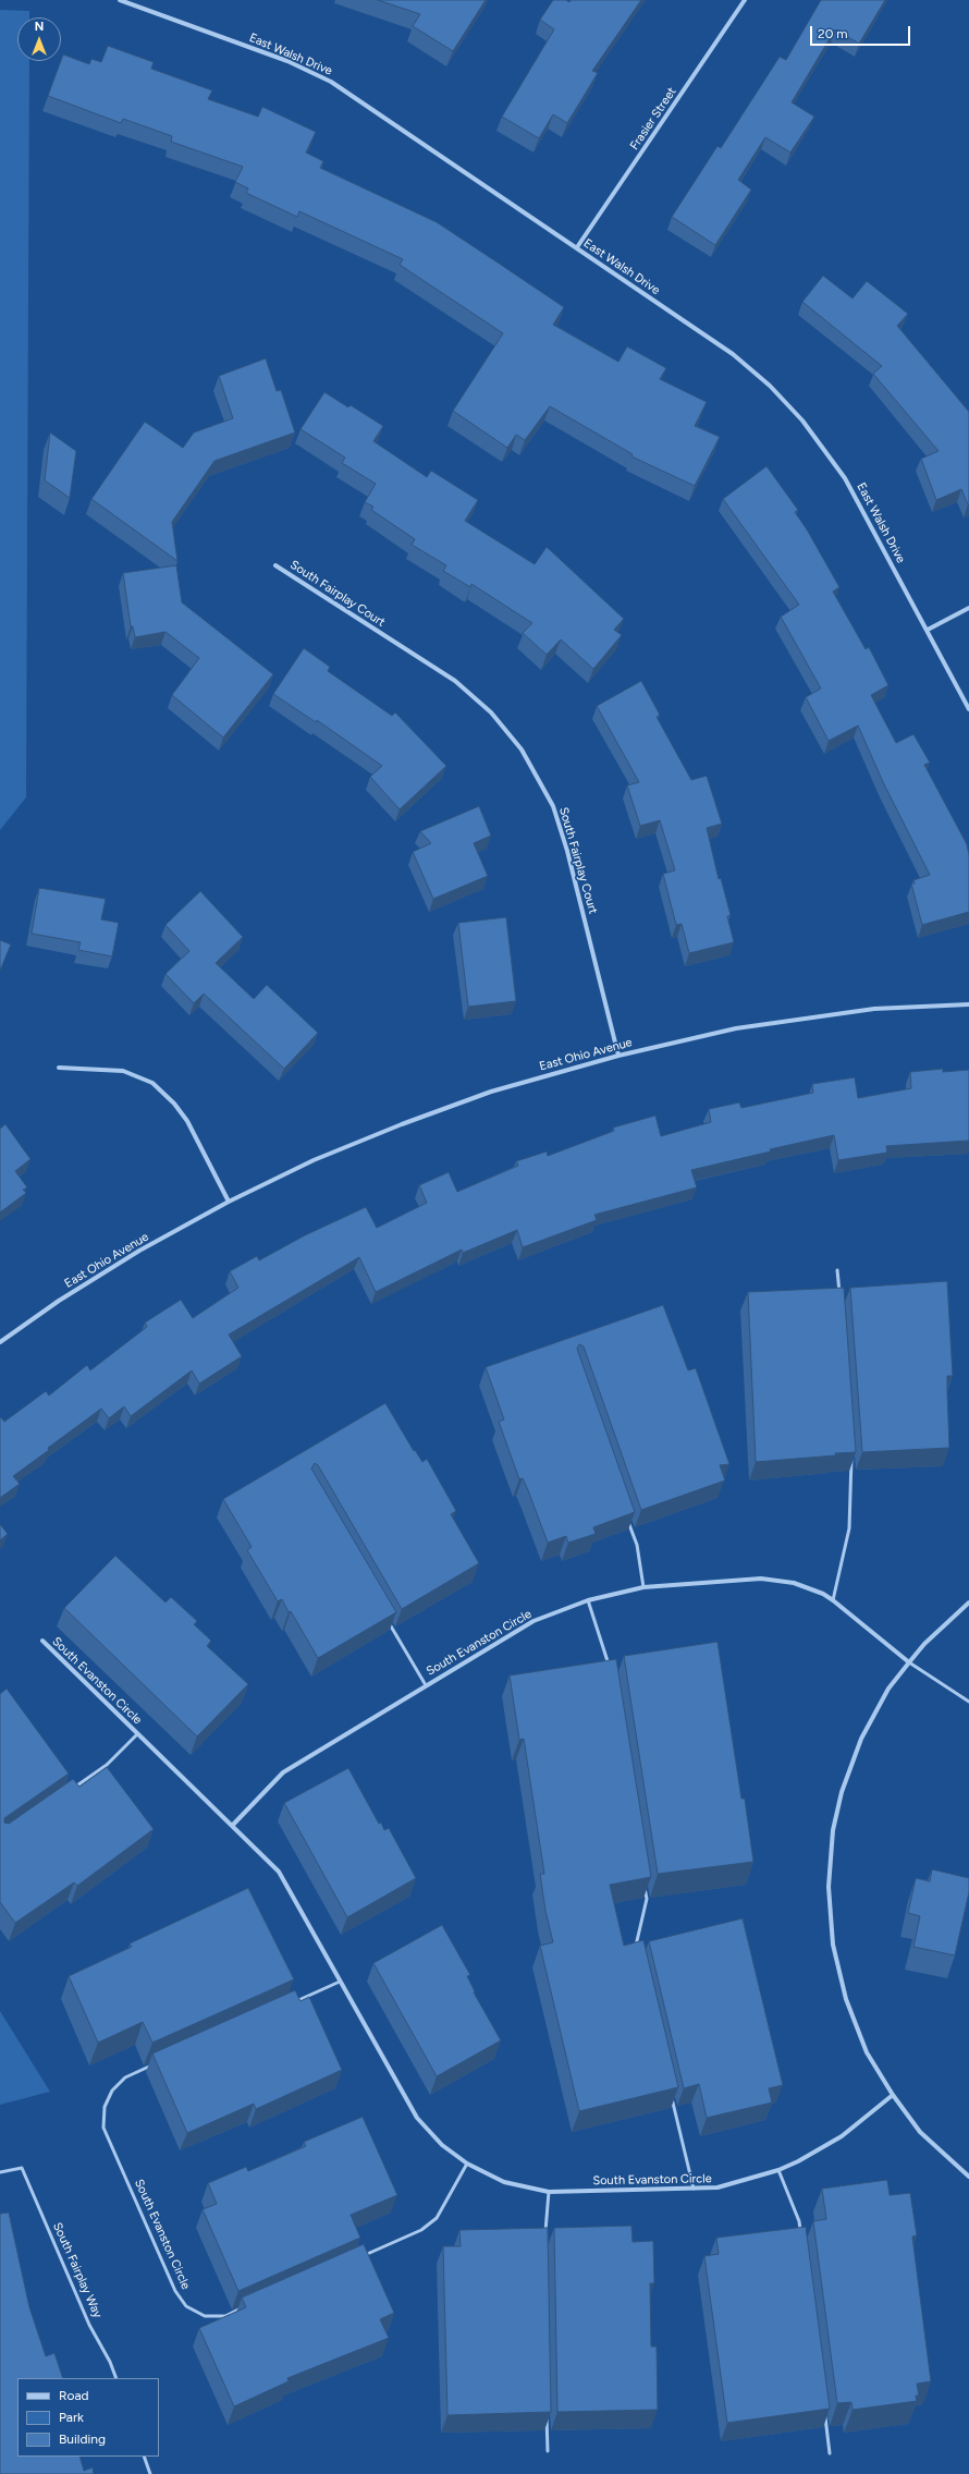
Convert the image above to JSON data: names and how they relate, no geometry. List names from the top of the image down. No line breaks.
{"streets":{"street":["East Walsh Drive","Frasier Street","South Fairplay Court","East Ohio Avenue","South Evanston Circle"],"lane":["South Fairplay Way"]},"crossings":[["East Walsh Drive","Frasier Street"],["South Fairplay Court","East Ohio Avenue"]],"legend":["Road","Park","Building"],"scale_bar":"20 m","north":"top"}
